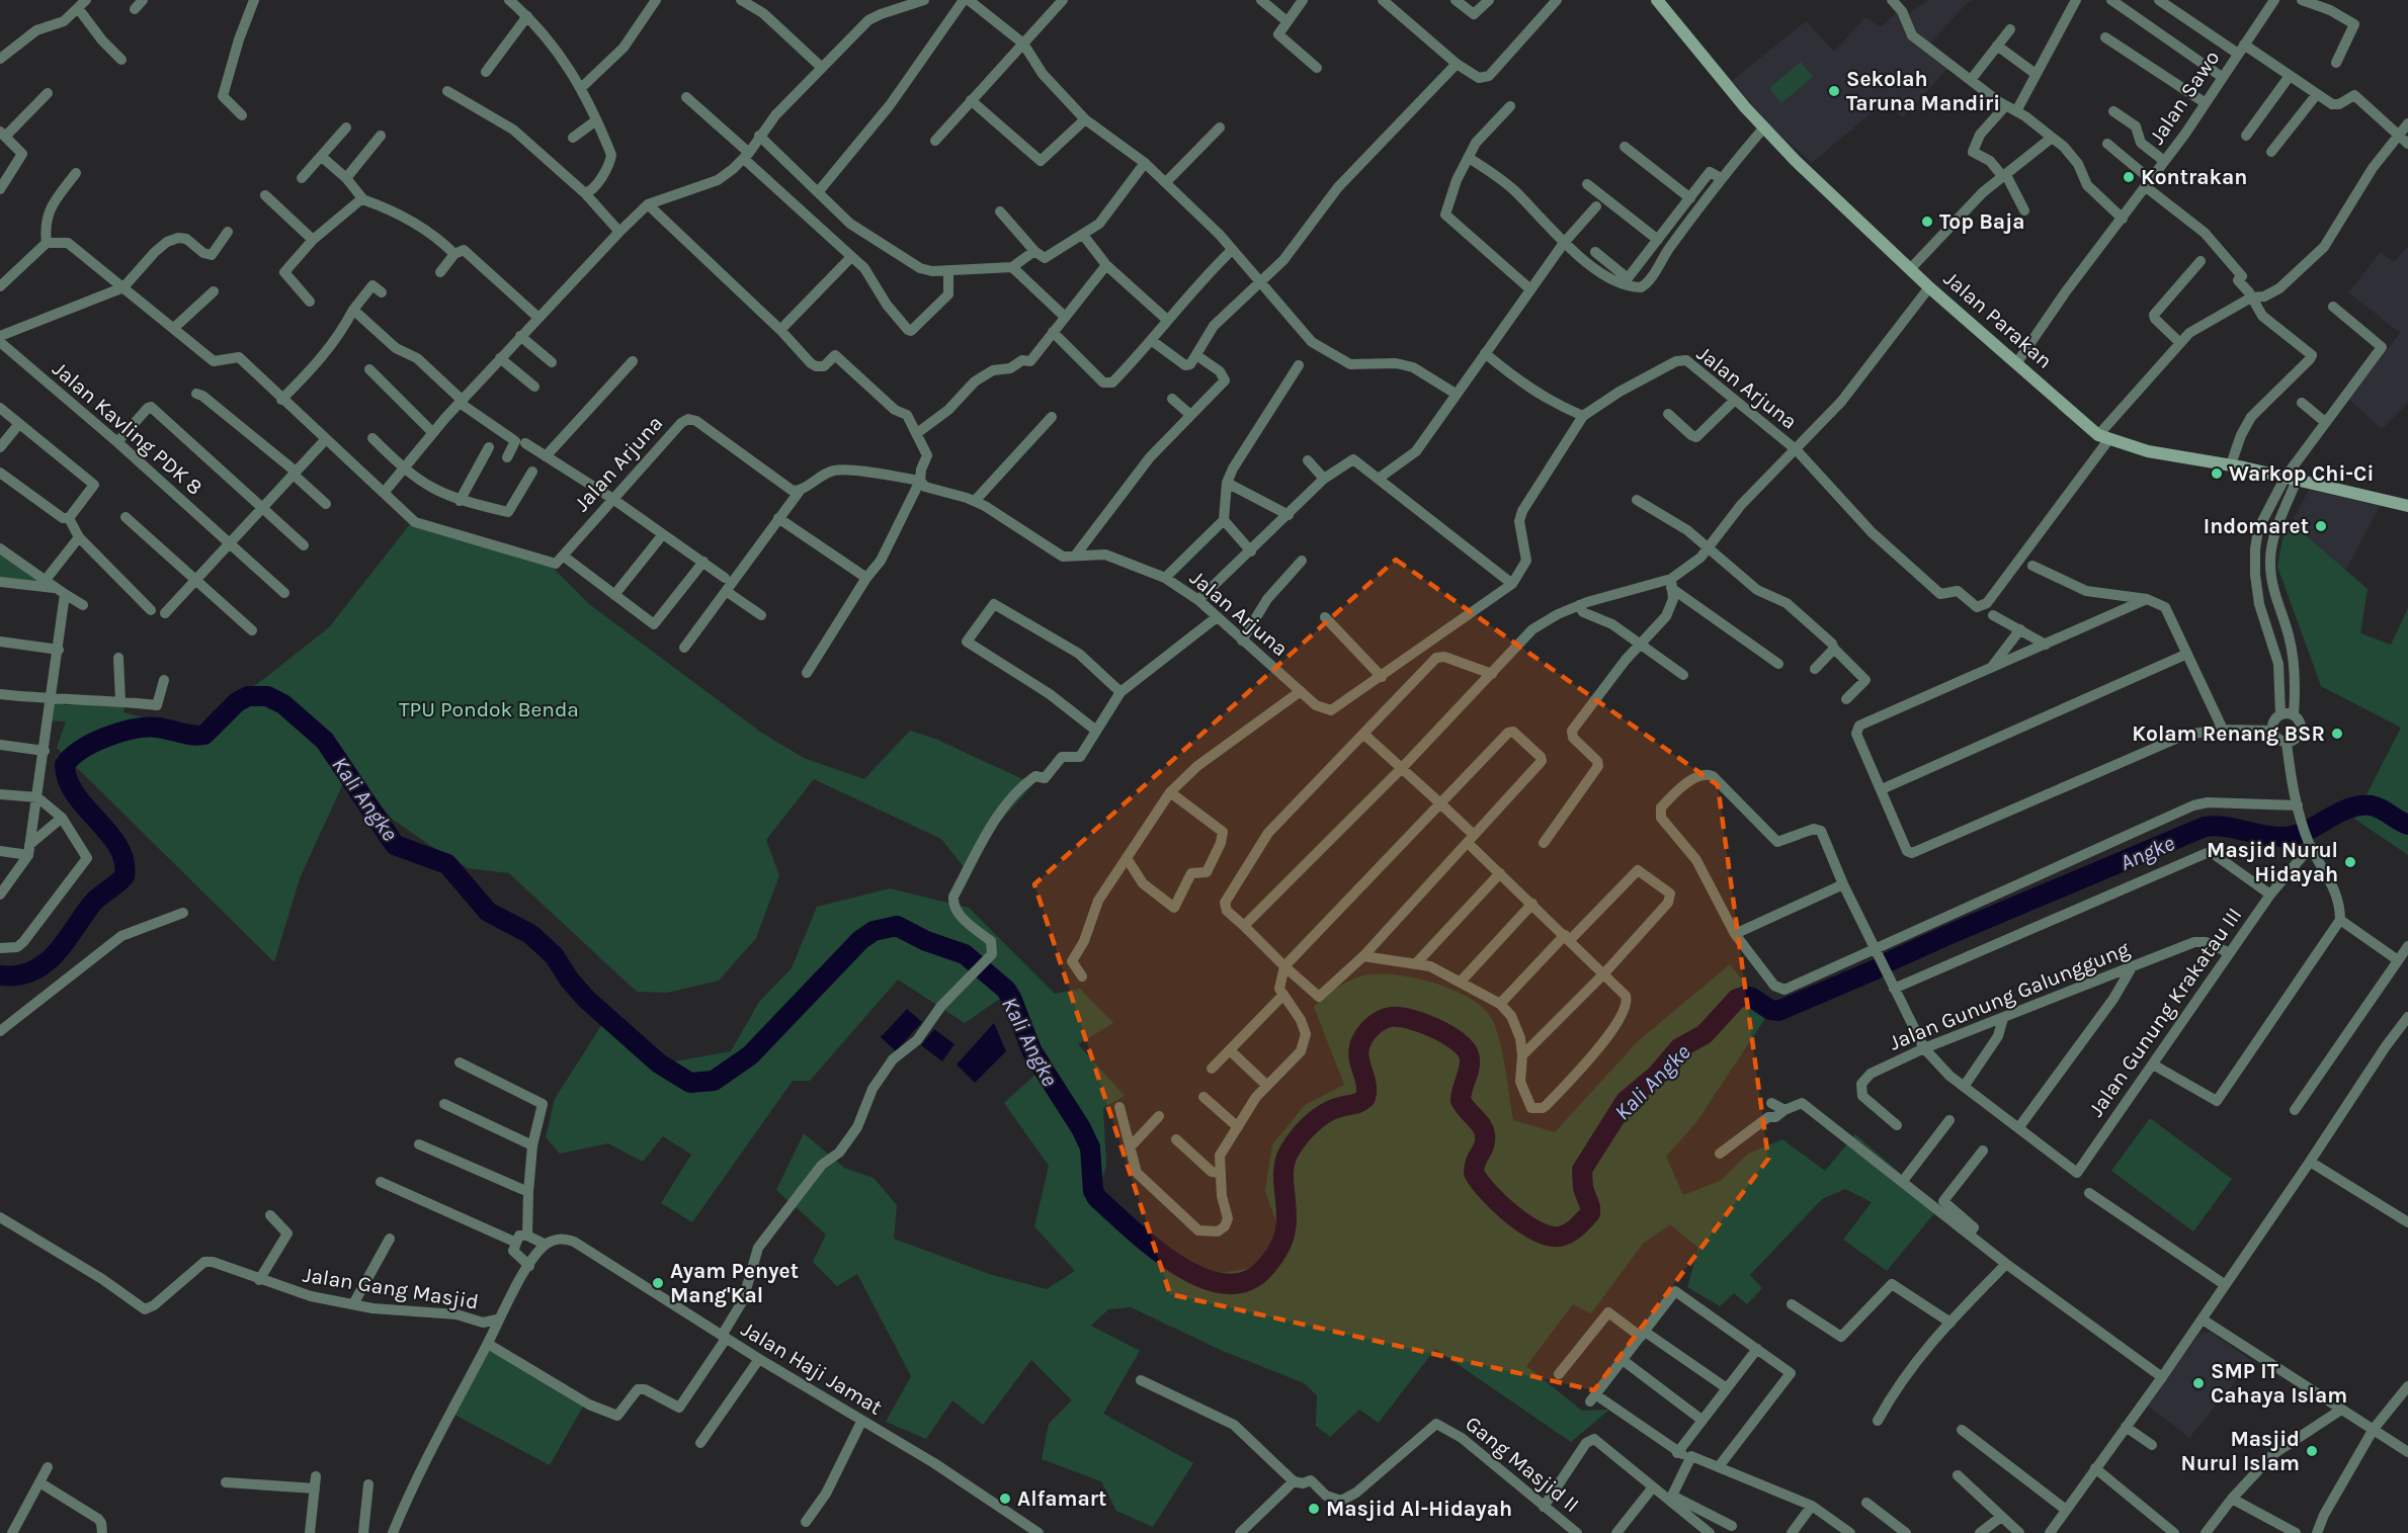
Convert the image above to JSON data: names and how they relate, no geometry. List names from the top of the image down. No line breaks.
{"streets":{"street":["Jalan Sawo","Jalan Parakan","Jalan Arjuna","Jalan Kavling PDK 8","Jalan Gunung Galunggung","Jalan Gunung Krakatau III","Jalan Gang Masjid","Jalan Haji Jamat","Gang Masjid II"]},"crossings":[["Jalan Sawo","Jalan Parakan"],["Jalan Parakan","Jalan Arjuna"],["Jalan Gunung Galunggung","Jalan Gunung Krakatau III"]],"water":["Kali Angke","Angke"],"parks":["TPU Pondok Benda"],"places":["Sekolah Taruna Mandiri","Kontrakan","Top Baja","Warkop Chi-Ci","Indomaret","Kolam Renang BSR","Masjid Nurul Hidayah","Ayam Penyet Mang'Kal","SMP IT Cahaya Islam","Masjid Nurul Islam","Alfamart","Masjid Al-Hidayah"]}
